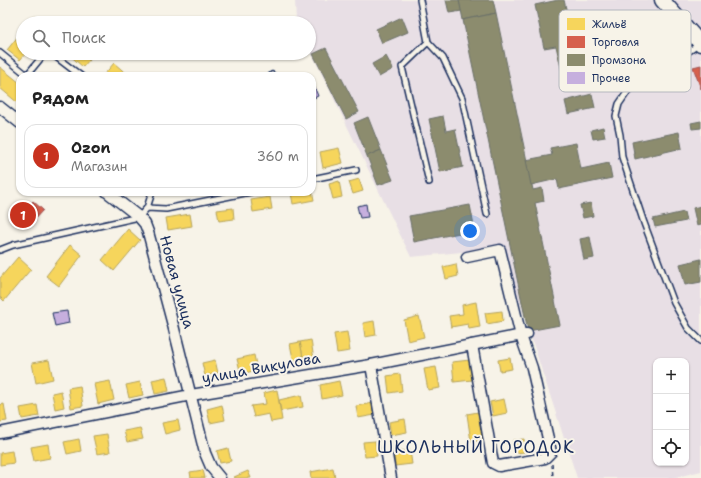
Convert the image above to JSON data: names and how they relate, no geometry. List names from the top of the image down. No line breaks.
{"streets":{"street":["Новая улица","улица Викулова"]},"crossings":[["Новая улица","улица Викулова"]],"districts":["ШКОЛЬНЫЙ ГОРОДОК"],"legend":["Жильё","Торговля","Промзона","Прочее"],"page":{"search":"Поиск","heading":"Рядом","list":[{"mark":"1","name":"Ozon","note":"Магазин","value":"360 m"}],"pins":"1","map_buttons":["+","−"]}}
